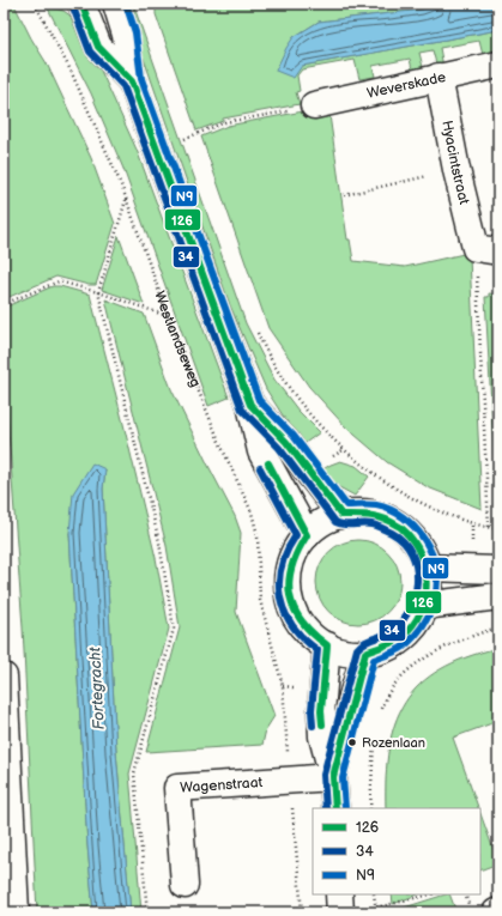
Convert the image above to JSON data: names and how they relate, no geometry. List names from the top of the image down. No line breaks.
{"streets":{"street":["Weverskade","Hyacintstraat","Wagenstraat"],"path":["Westlandseweg"]},"crossings":[["Weverskade","Hyacintstraat"]],"water":["Fortegracht"],"places":["Rozenlaan"],"lines":["transit line 126","transit line N9","transit line 34"],"legend":["126","34","N9"]}
